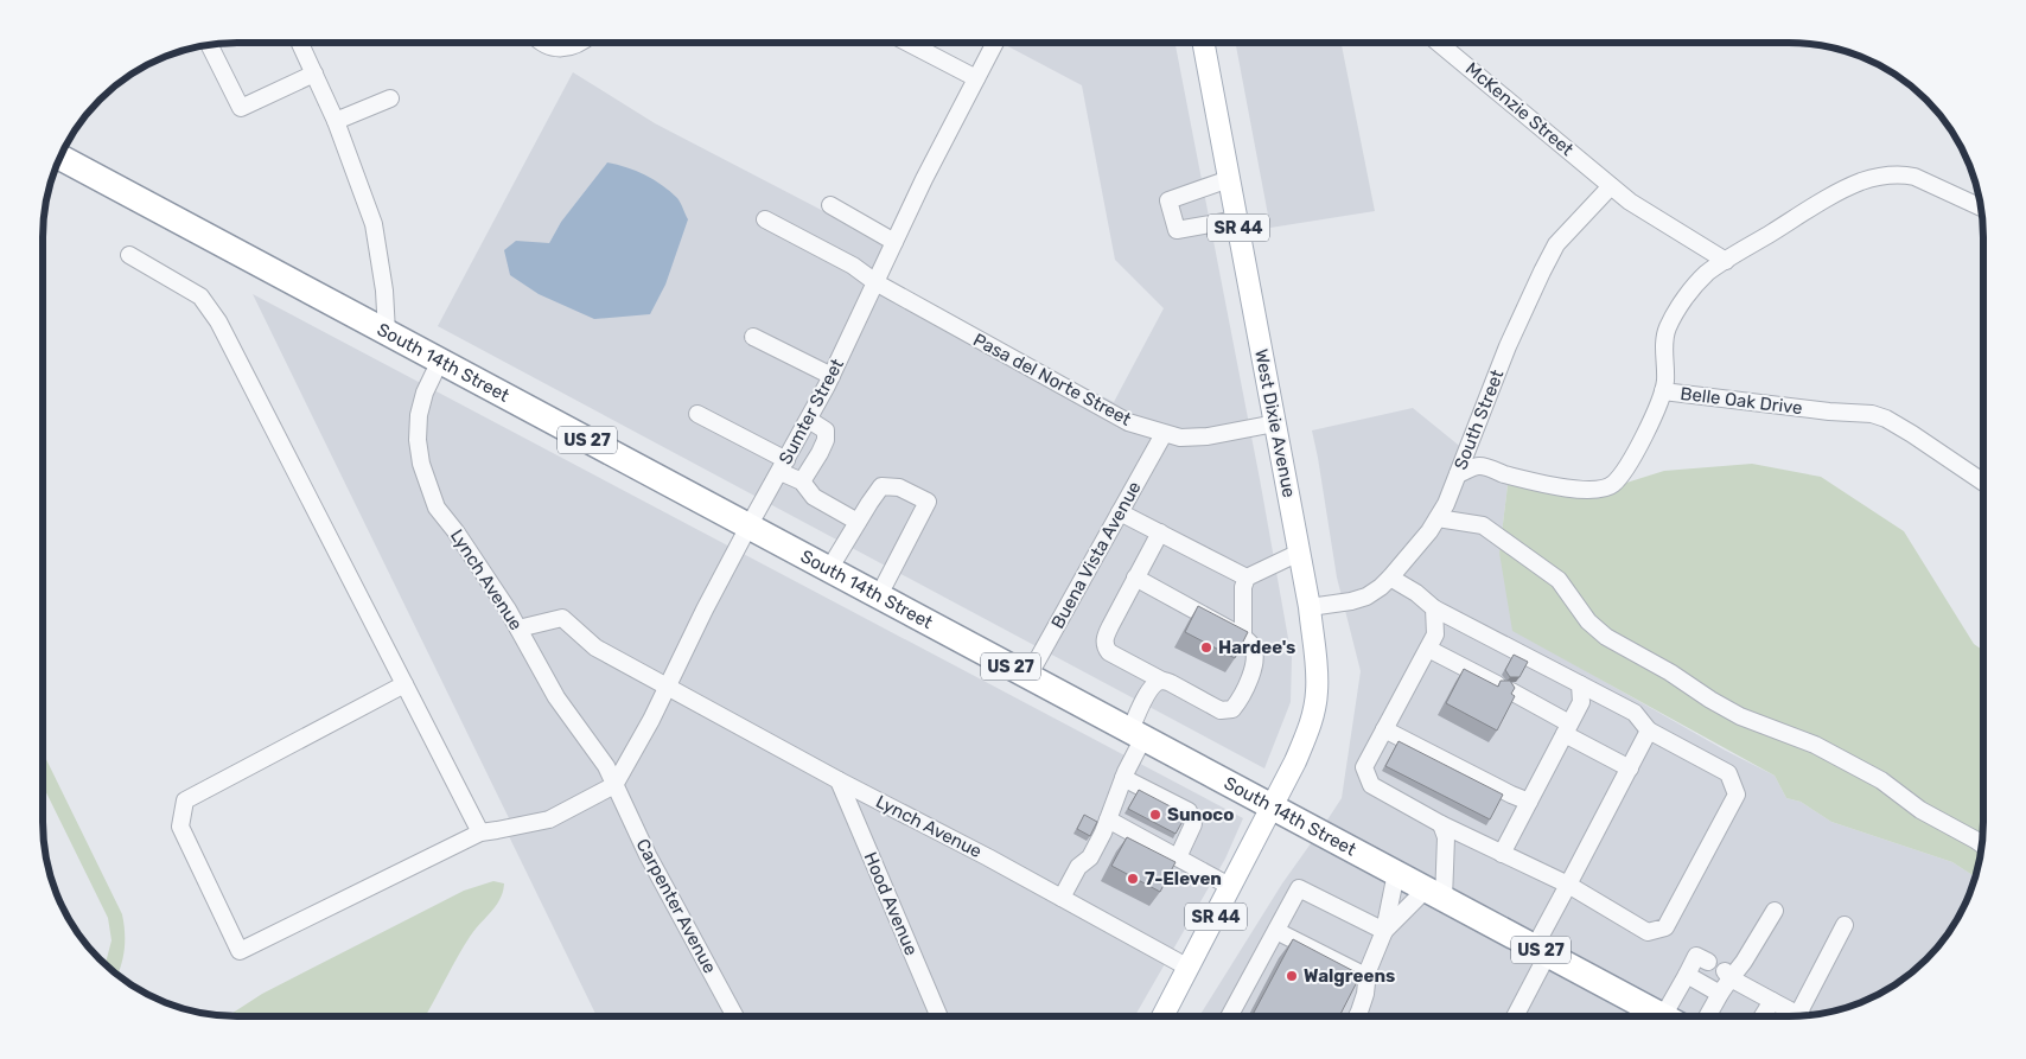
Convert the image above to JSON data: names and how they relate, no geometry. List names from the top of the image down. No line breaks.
{"streets":{"highway":["South 14th Street","US 27"],"main road":["SR 44","West Dixie Avenue"],"street":["McKenzie Street","Pasa del Norte Street","Belle Oak Drive","Sumter Street","South Street","Buena Vista Avenue","Lynch Avenue","Hood Avenue","Carpenter Avenue"]},"crossings":[["McKenzie Street","South Street"],["SR 44","South 14th Street"],["SR 44","West Dixie Avenue"],["SR 44","Lynch Avenue"],["South 14th Street","Sumter Street"],["South 14th Street","West Dixie Avenue"],["South 14th Street","Buena Vista Avenue"],["South 14th Street","Lynch Avenue"],["Pasa del Norte Street","Sumter Street"],["Pasa del Norte Street","West Dixie Avenue"],["Pasa del Norte Street","Buena Vista Avenue"],["Belle Oak Drive","South Street"],["Sumter Street","Lynch Avenue"],["Sumter Street","Carpenter Avenue"],["South Street","West Dixie Avenue"],["Lynch Avenue","Hood Avenue"],["Lynch Avenue","Carpenter Avenue"]],"places":["Hardee's","Sunoco","7-Eleven","Walgreens"]}
